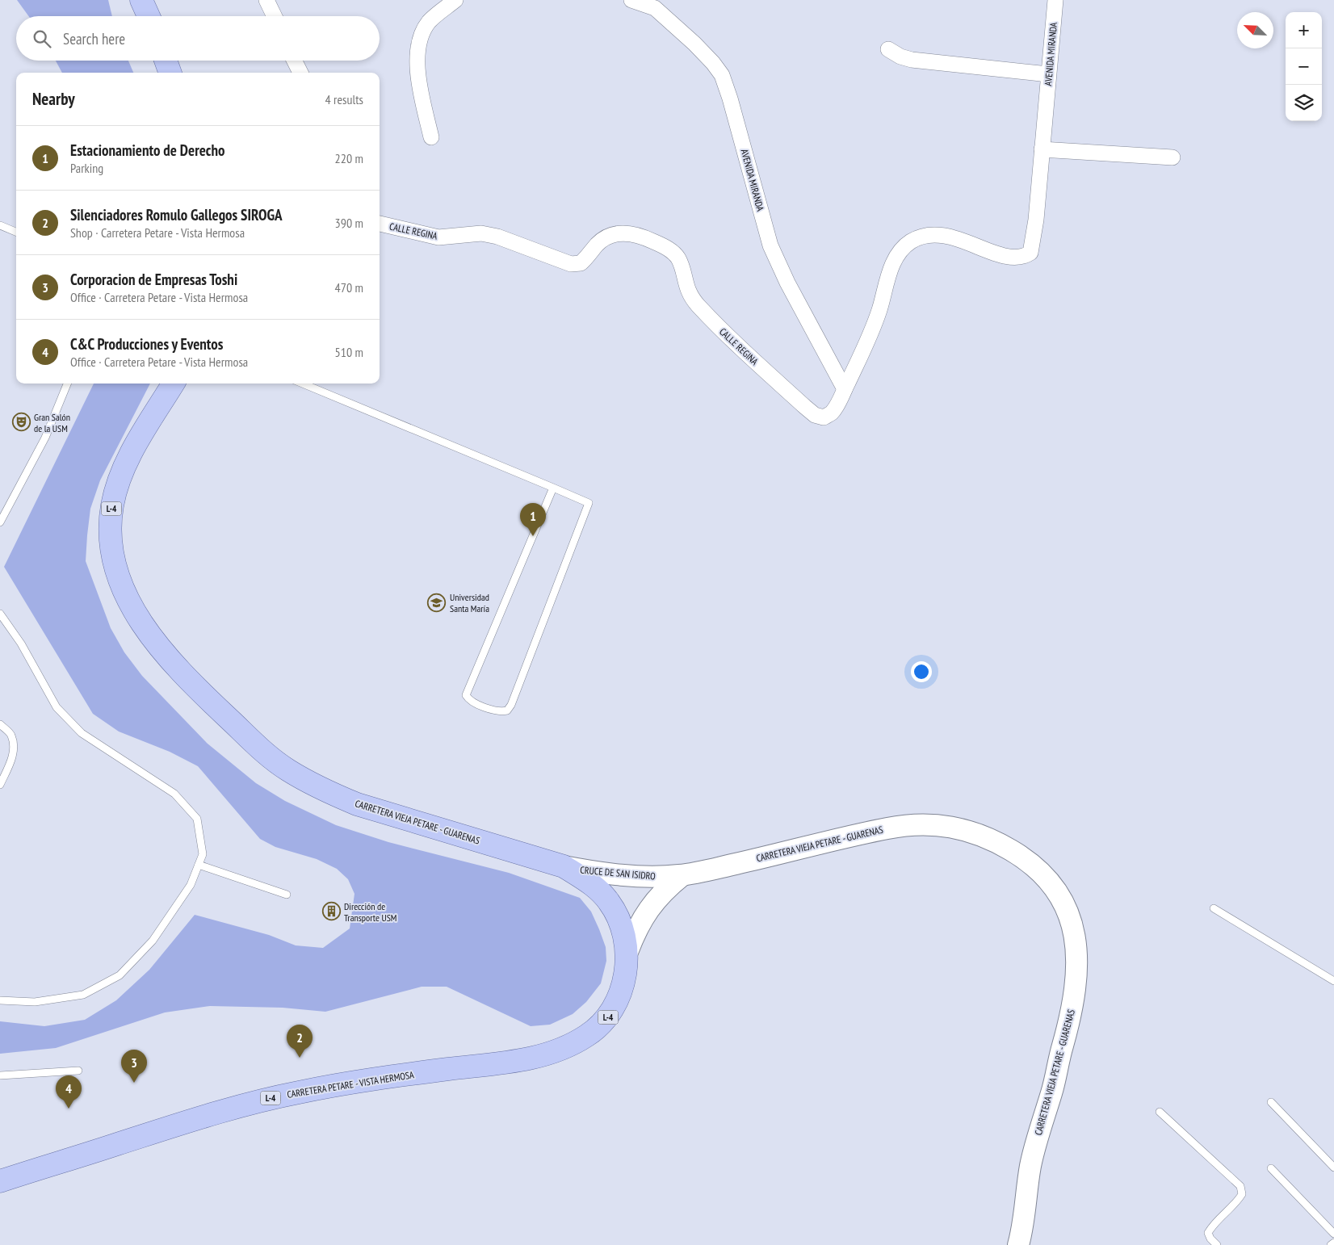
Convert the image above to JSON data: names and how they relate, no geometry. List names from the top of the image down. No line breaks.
{"streets":{"main road":["L-4","CARRETERA VIEJA PETARE - GUARENAS","CRUCE DE SAN ISIDRO","CARRETERA PETARE - VISTA HERMOSA"],"street":["AVENIDA MIRANDA","CALLE REGINA"]},"crossings":[["AVENIDA MIRANDA","CALLE REGINA"],["CARRETERA VIEJA PETARE - GUARENAS","CRUCE DE SAN ISIDRO"],["CRUCE DE SAN ISIDRO","CARRETERA PETARE - VISTA HERMOSA"]],"places":{"theatre":["Gran Salón de la USM"],"school or university":["Universidad Santa María"],"building":["Dirección de Transporte USM"]},"north":"top left","page":{"map_buttons":["+","−"],"search":"Search here","heading":["Nearby","4 results"],"list":[{"mark":"1","name":"Estacionamiento de Derecho","note":"Parking","value":"220 m"},{"mark":"2","name":"Silenciadores Romulo Gallegos SIROGA","note":"Shop · Carretera Petare - Vista Hermosa","value":"390 m"},{"mark":"3","name":"Corporacion de Empresas Toshi","note":"Office · Carretera Petare - Vista Hermosa","value":"470 m"},{"mark":"4","name":"C&C Producciones y Eventos","note":"Office · Carretera Petare - Vista Hermosa","value":"510 m"}],"pins":["1","2","3","4"]}}
